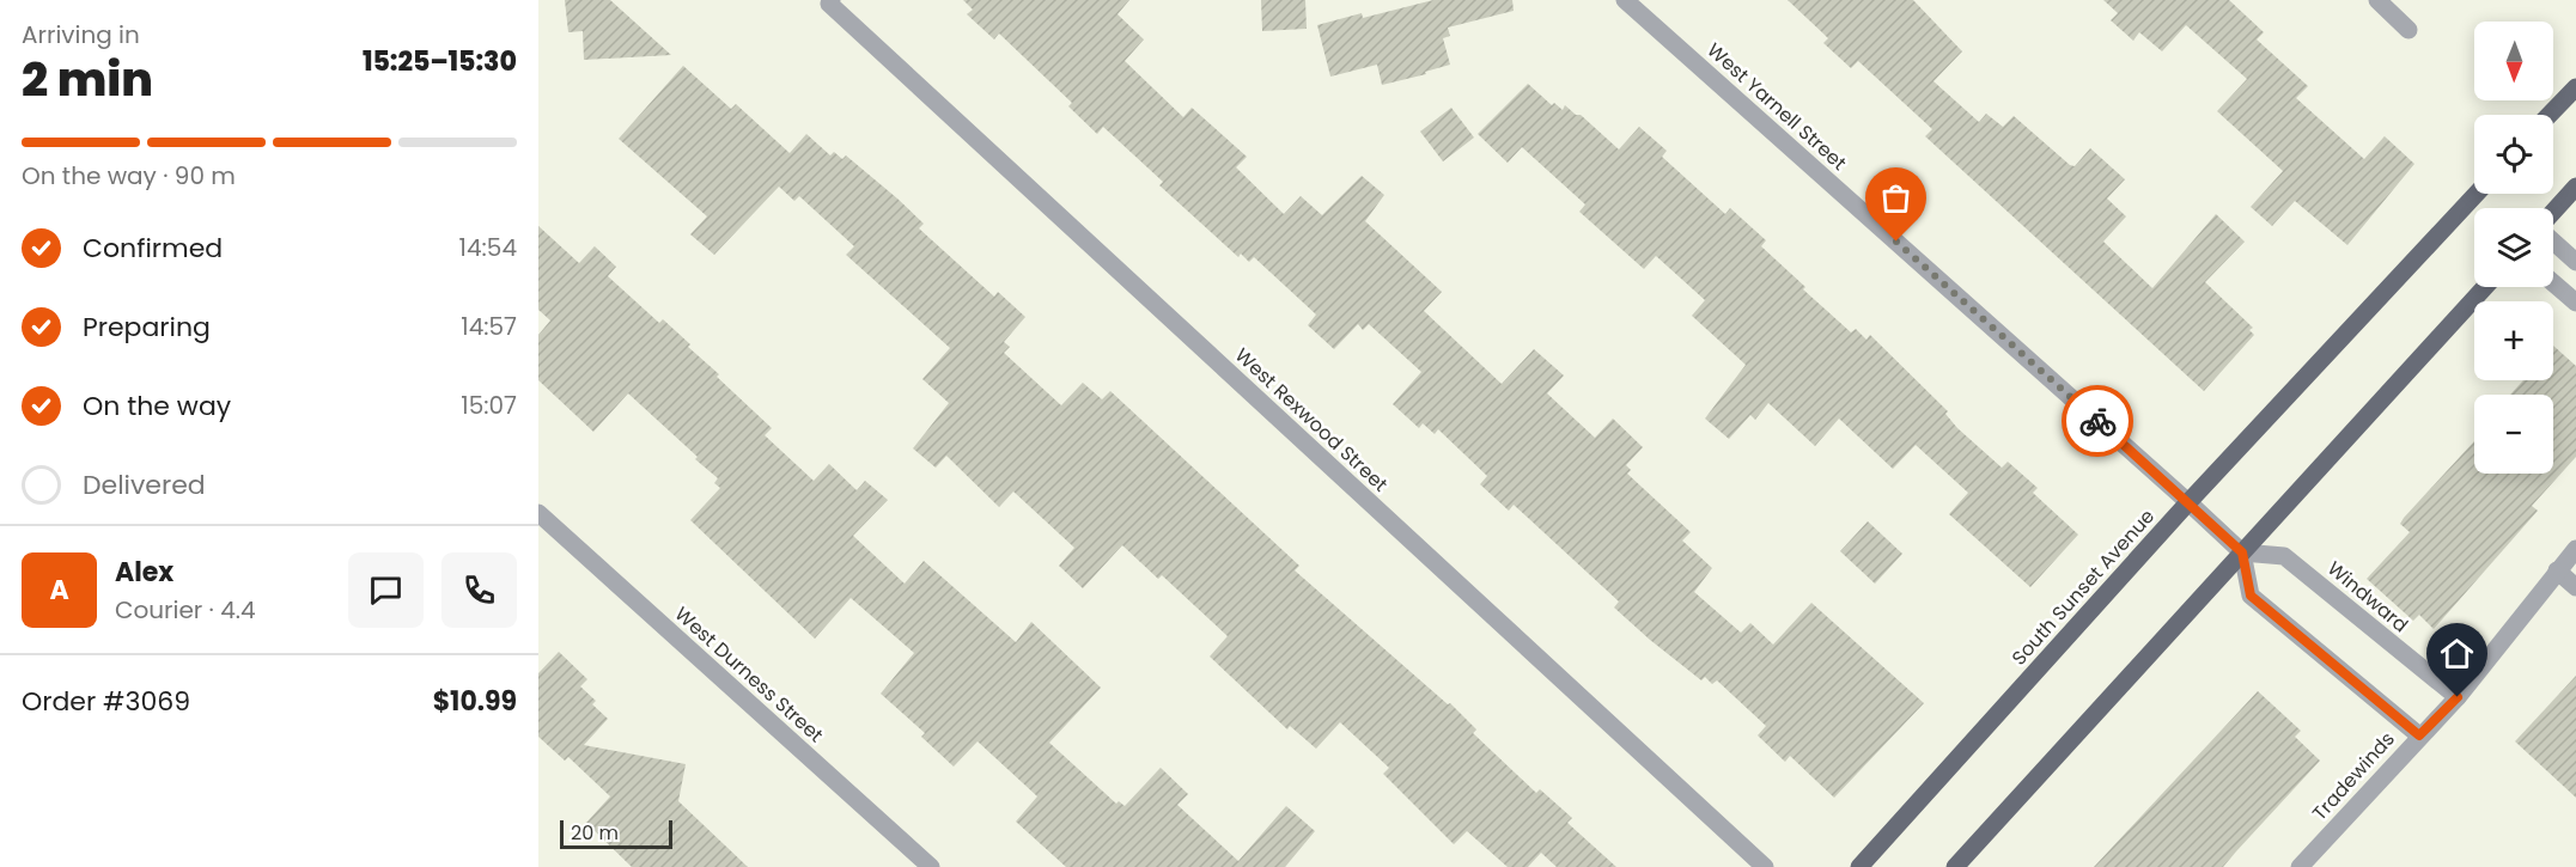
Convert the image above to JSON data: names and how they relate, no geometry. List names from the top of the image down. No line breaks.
{"streets":{"main road":["South Sunset Avenue"],"street":["West Yarnell Street","West Rexwood Street","Windward","West Durness Street","Tradewinds"]},"crossings":[["West Yarnell Street","South Sunset Avenue"],["Windward","Tradewinds"]],"scale_bar":"20 m","north":"bottom","page":{"heading":["2 min","Arriving in","15:25–15:30"],"panel":["Alex","Courier · 4.4","Order #3069","$10.99"],"map_buttons":["+","−"],"bar":"On the way · 90 m","list":[["Confirmed","14:54"],["Preparing","14:57"],["On the way","15:07"],"Delivered"],"round":"A","scale":"20 m"}}
